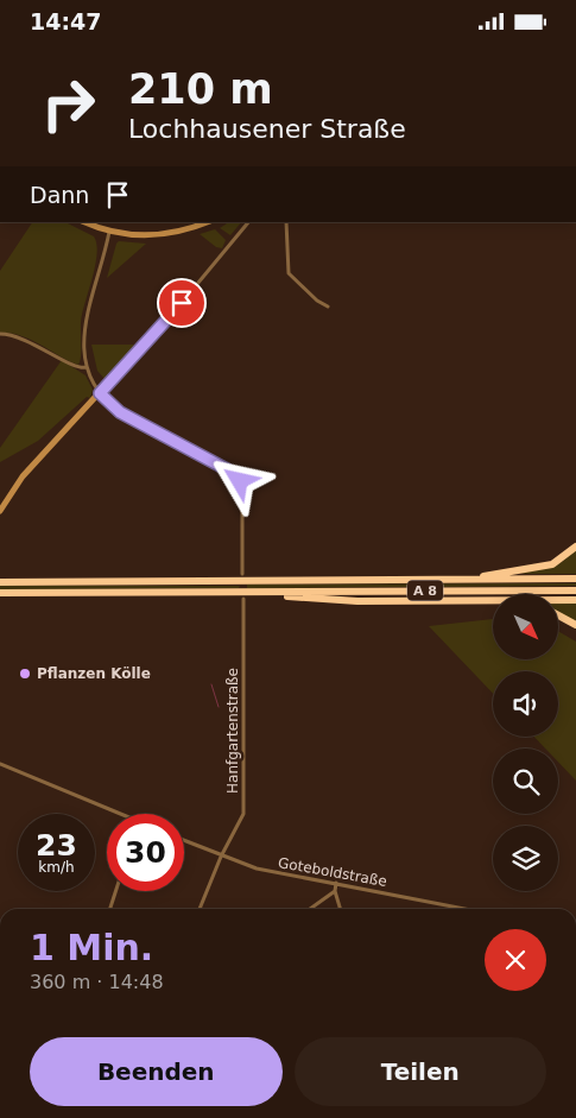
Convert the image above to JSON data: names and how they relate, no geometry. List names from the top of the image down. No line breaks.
{"streets":{"highway":["A 8"],"street":["Hanfgartenstraße","Goteboldstraße"]},"crossings":[["Hanfgartenstraße","Goteboldstraße"]],"places":["Pflanzen Kölle"],"north":"bottom right","page":{"status":"14:47","turn":["210 m","Lochhausener Straße"],"then":"Dann","speed":"23 km/h","limit":"30","heading":["1 Min.","360 m · 14:48"],"buttons":["Beenden","Teilen"]}}
